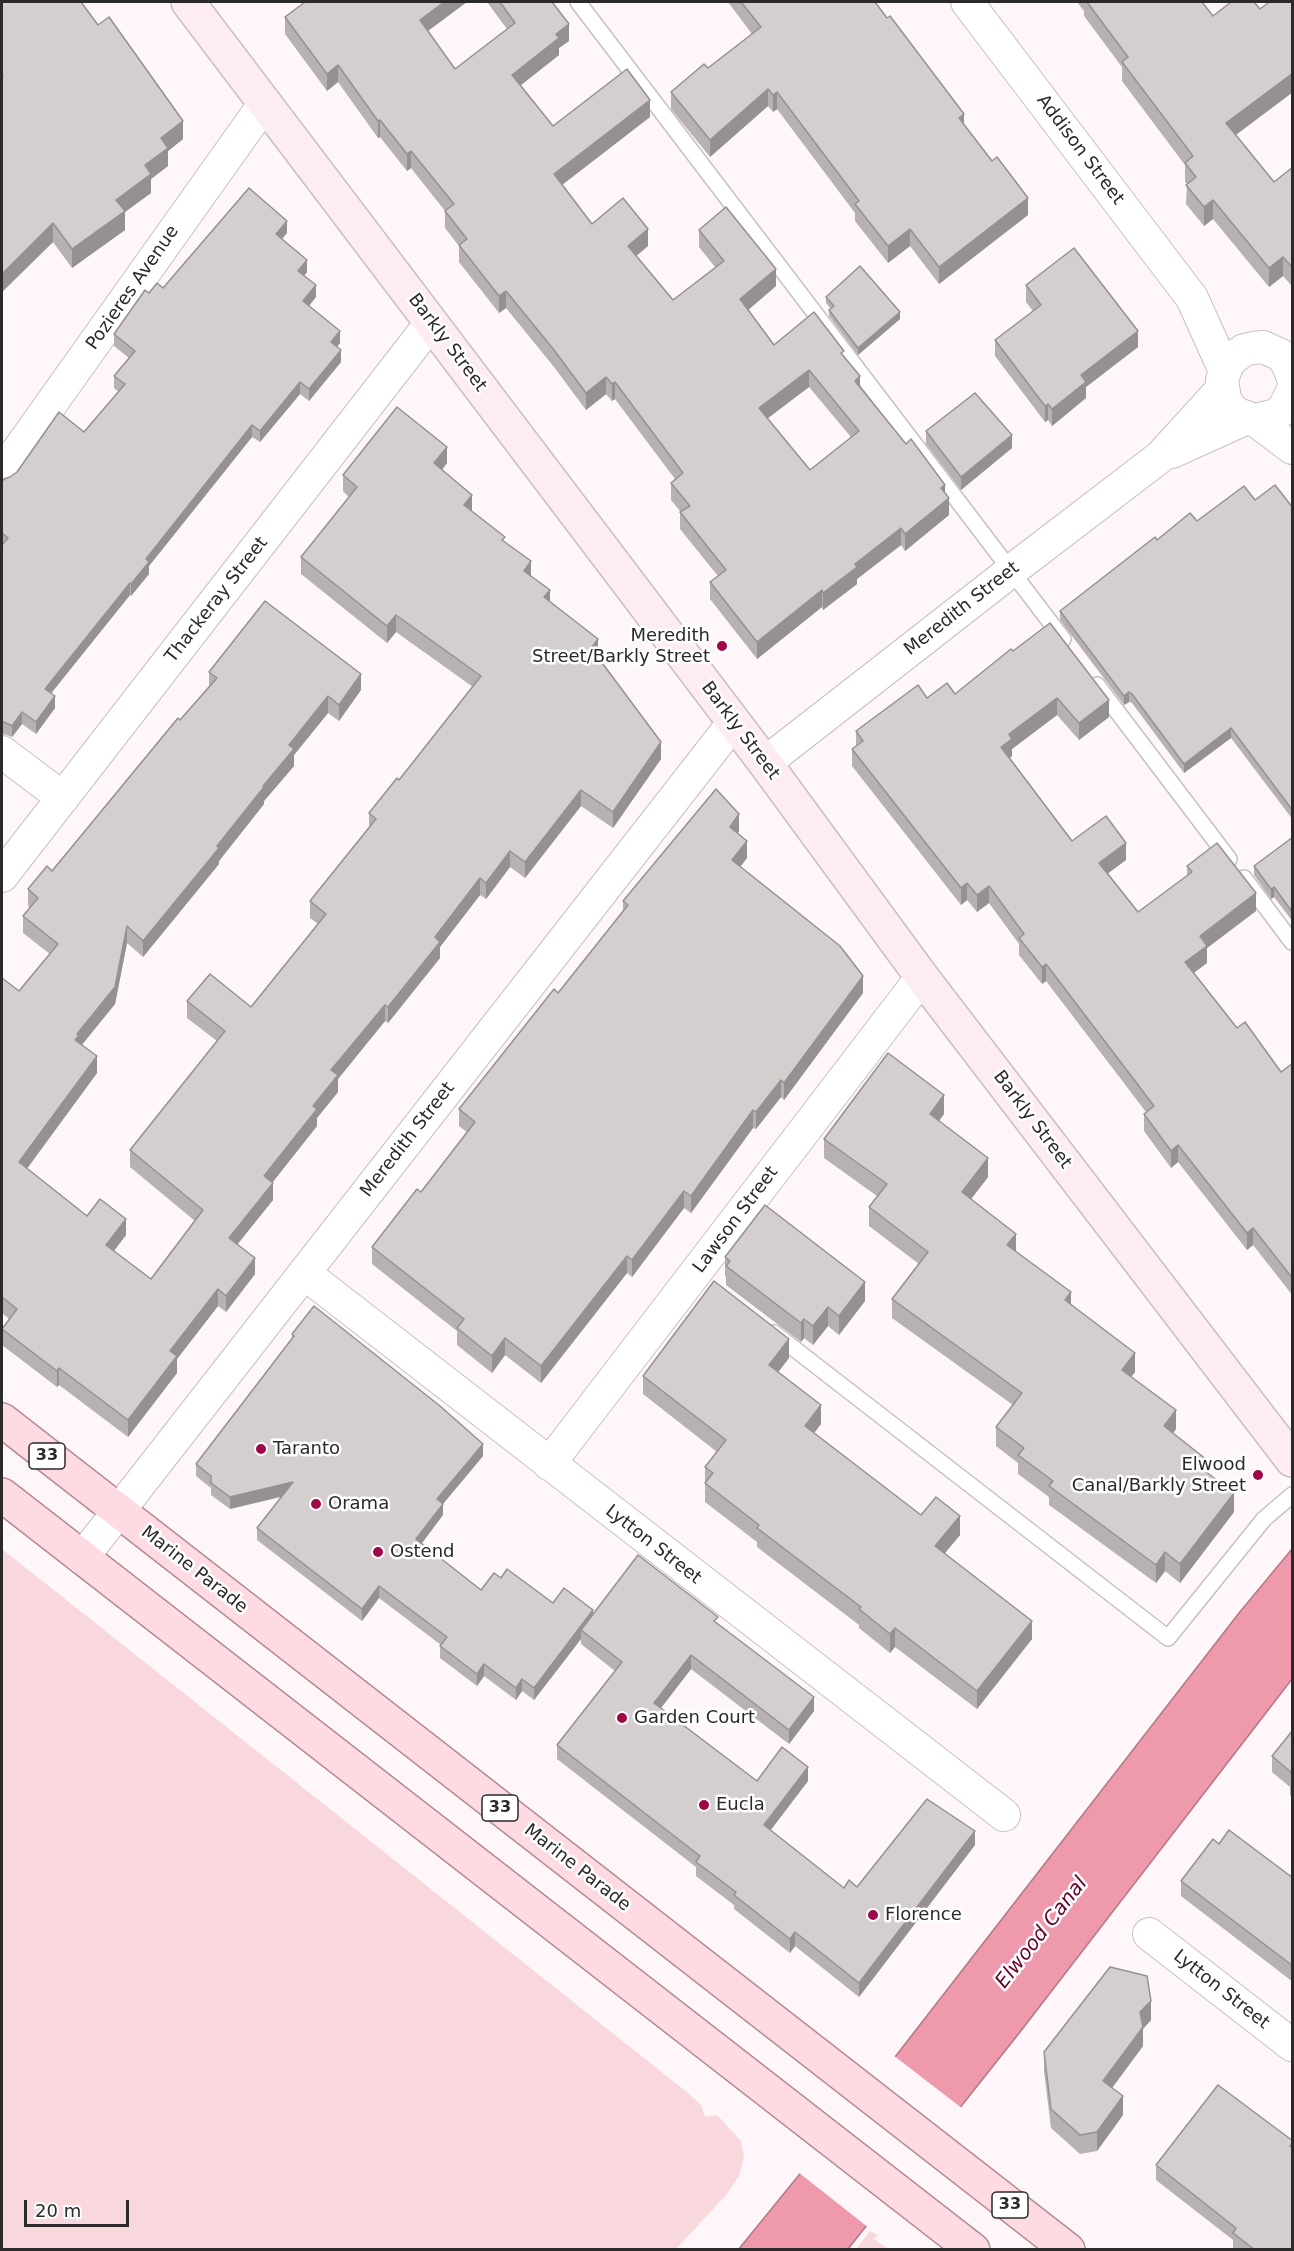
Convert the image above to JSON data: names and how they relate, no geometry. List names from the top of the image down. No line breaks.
{"streets":{"main road":["Barkly Street","33","Marine Parade"],"street":["Addison Street","Pozieres Avenue","Thackeray Street","Meredith Street","Lawson Street","Lytton Street"]},"crossings":[["Addison Street","Meredith Street"],["Pozieres Avenue","Barkly Street"],["Barkly Street","Thackeray Street"],["Barkly Street","Meredith Street"],["Barkly Street","Lawson Street"],["Meredith Street","Lytton Street"],["Meredith Street","Marine Parade"],["Lawson Street","Lytton Street"]],"water":["Elwood Canal"],"places":["Meredith Street/Barkly Street","Taranto","Elwood Canal/Barkly Street","Orama","Ostend","Garden Court","Eucla","Florence"],"scale_bar":"20 m"}
